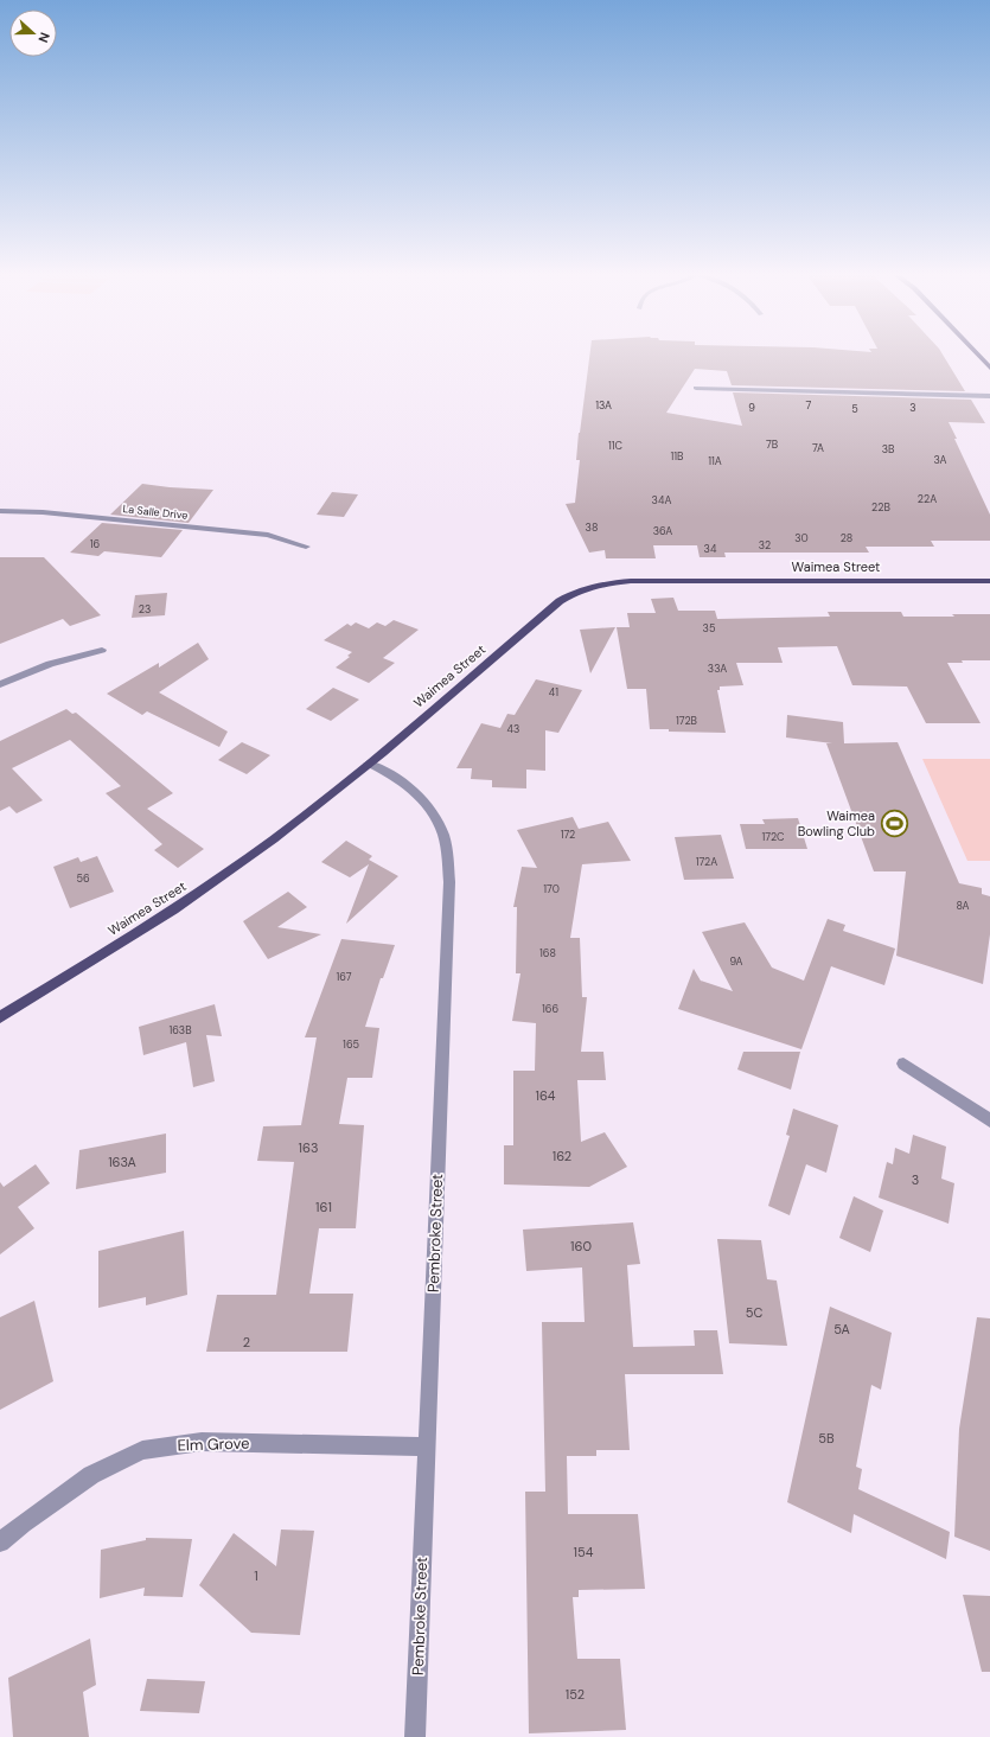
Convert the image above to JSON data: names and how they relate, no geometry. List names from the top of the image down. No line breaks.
{"streets":{"main road":["Waimea Street"],"street":["La Salle Drive","Pembroke Street","Elm Grove"]},"crossings":[["Waimea Street","Pembroke Street"],["Pembroke Street","Elm Grove"]],"places":{"sports":["Waimea Bowling Club"]},"house_numbers":["13A","7","9","3","5","7B","11C","7A","3B","11B","3A","11A","22A","34A","22B","38","36A","30","28","16","32","34","23","35","33A","41","172B","43","172","172C","172A","56","170","8A","168","9A","167","166","163B","165","164","163","162","163A","3","161","160","5C","5A","2","5B","154","1","152"],"north":"right"}
